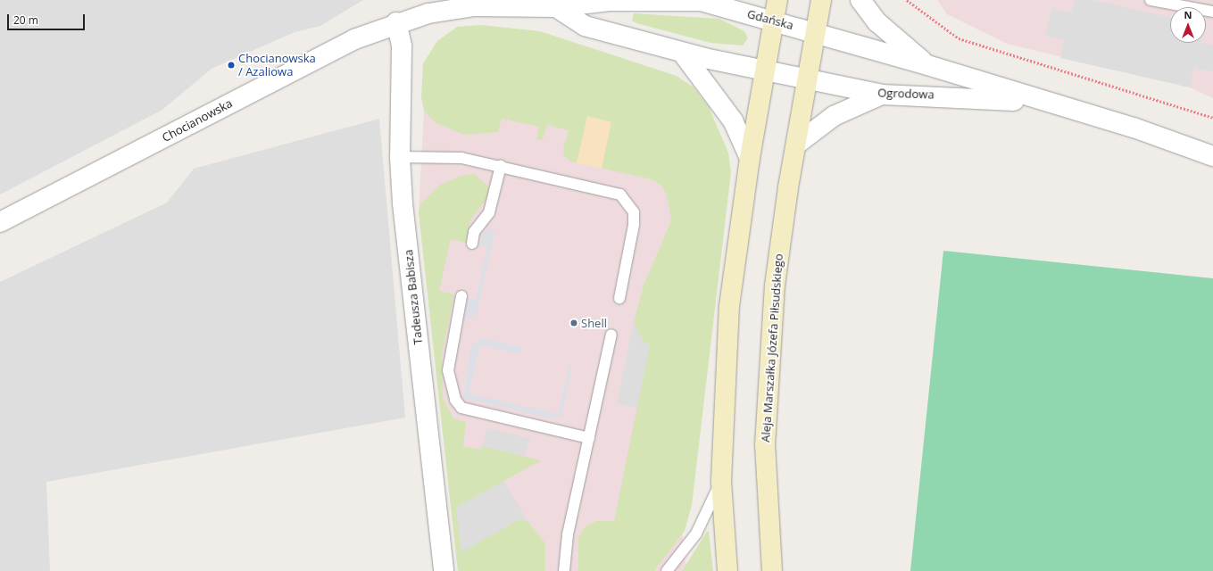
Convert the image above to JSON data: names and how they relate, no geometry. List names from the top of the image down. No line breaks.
{"streets":{"main road":["Aleja Marszałka Józefa Piłsudskiego"],"street":["Gdańska","Ogrodowa","Chocianowska","Tadeusza Babisza"]},"crossings":[["Gdańska","Ogrodowa"],["Gdańska","Chocianowska"],["Gdańska","Tadeusza Babisza"],["Gdańska","Aleja Marszałka Józefa Piłsudskiego"],["Ogrodowa","Aleja Marszałka Józefa Piłsudskiego"],["Chocianowska","Tadeusza Babisza"]],"places":["Chocianowska / Azaliowa","Shell"],"scale_bar":"20 m","north":"top"}
